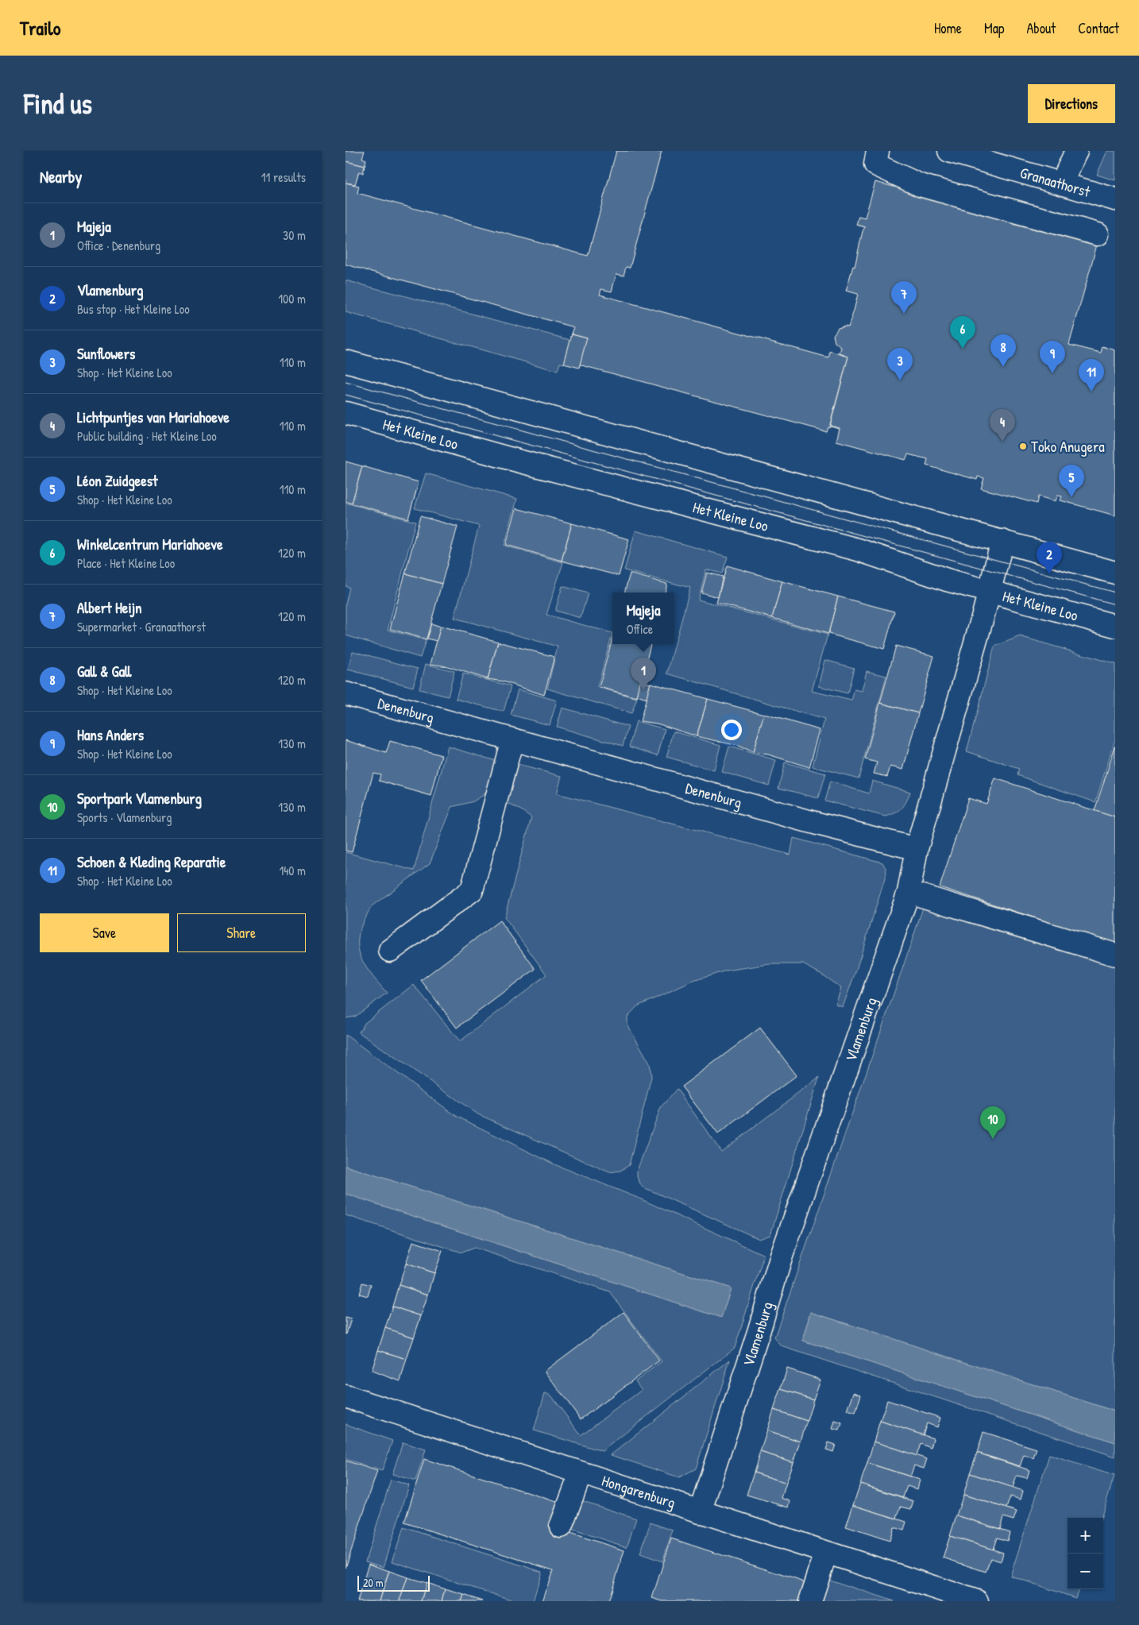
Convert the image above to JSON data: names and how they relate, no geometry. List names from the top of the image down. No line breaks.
{"streets":{"street":["Granaathorst","Het Kleine Loo","Denenburg","Vlamenburg","Hongarenburg"]},"crossings":[["Het Kleine Loo","Vlamenburg"],["Denenburg","Vlamenburg"],["Vlamenburg","Hongarenburg"]],"places":["Toko Anugera"],"scale_bar":"20 m","page":{"header":"Trailo","nav":["Home","Map","About","Contact"],"buttons":["Directions",["Save","Share"]],"title":"Find us","heading":["Nearby","11 results"],"list":[{"mark":"1","name":"Majeja","note":"Office · Denenburg","value":"30 m"},{"mark":"2","name":"Vlamenburg","note":"Bus stop · Het Kleine Loo","value":"100 m"},{"mark":"3","name":"Sunflowers","note":"Shop · Het Kleine Loo","value":"110 m"},{"mark":"4","name":"Lichtpuntjes van Mariahoeve","note":"Public building · Het Kleine Loo","value":"110 m"},{"mark":"5","name":"Léon Zuidgeest","note":"Shop · Het Kleine Loo","value":"110 m"},{"mark":"6","name":"Winkelcentrum Mariahoeve","note":"Place · Het Kleine Loo","value":"120 m"},{"mark":"7","name":"Albert Heijn","note":"Supermarket · Granaathorst","value":"120 m"},{"mark":"8","name":"Gall & Gall","note":"Shop · Het Kleine Loo","value":"120 m"},{"mark":"9","name":"Hans Anders","note":"Shop · Het Kleine Loo","value":"130 m"},{"mark":"10","name":"Sportpark Vlamenburg","note":"Sports · Vlamenburg","value":"130 m"},{"mark":"11","name":"Schoen & Kleding Reparatie","note":"Shop · Het Kleine Loo","value":"140 m"}],"pins":["7","6","8","9","3","11","4","5","2","1","10"],"popup":["Majeja","Office"],"map_buttons":["+","−"],"scale":"20 m"}}
